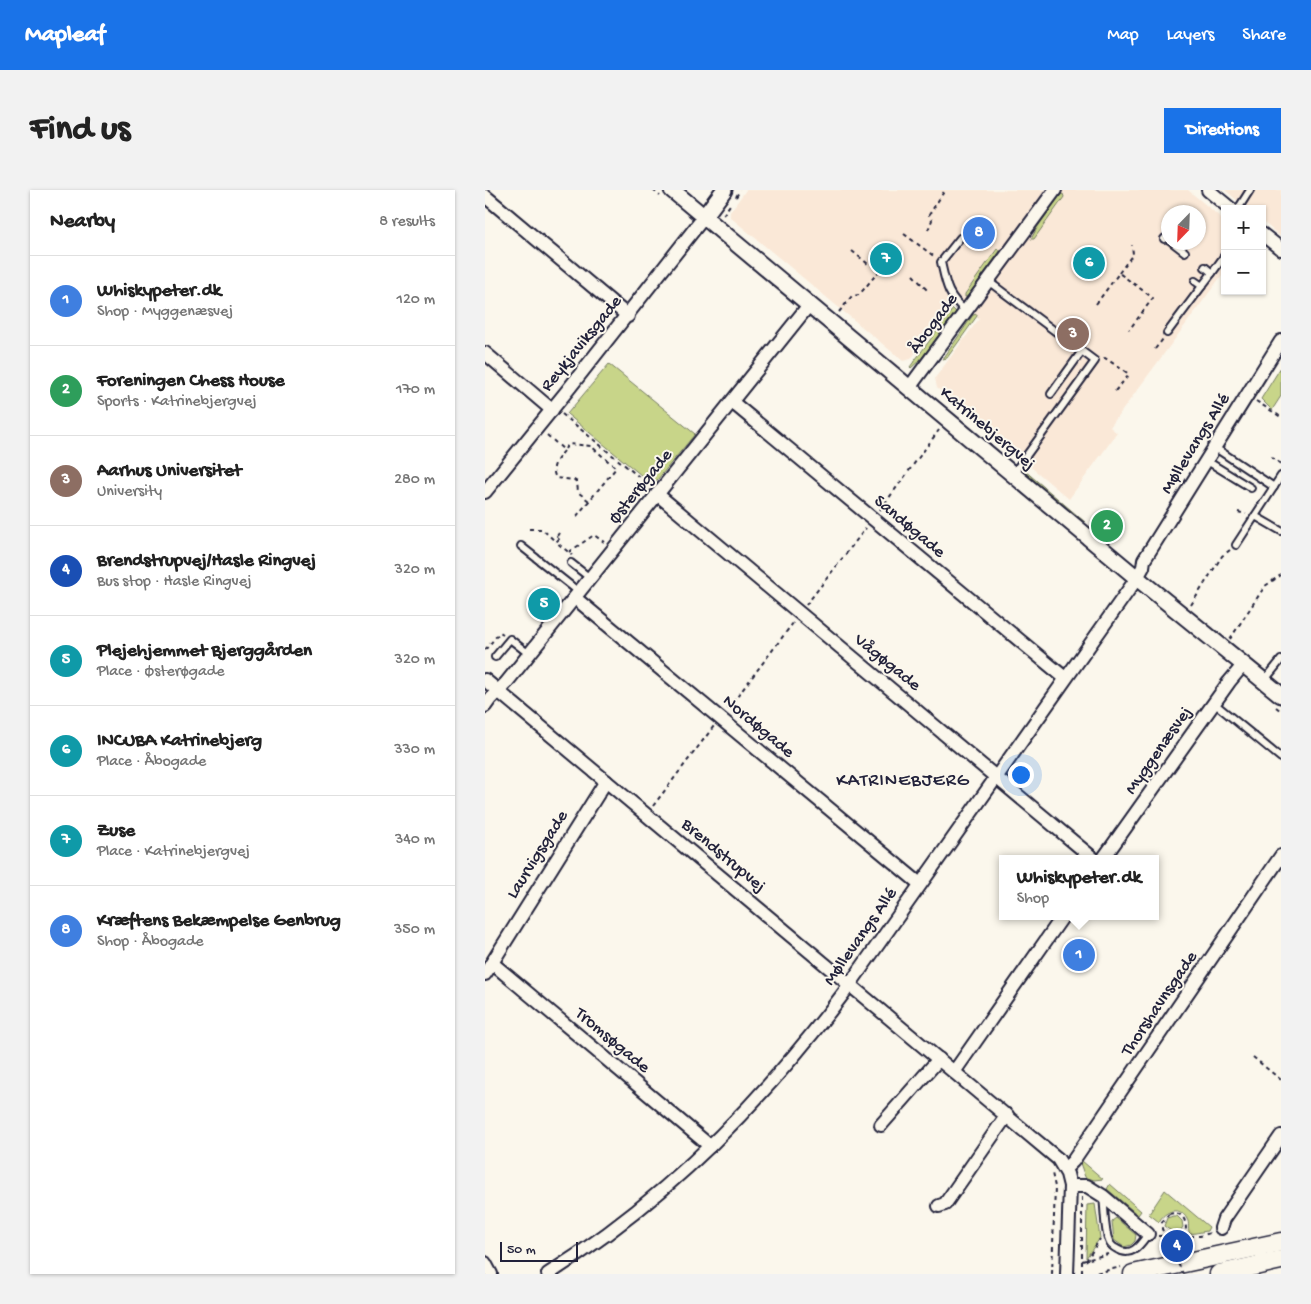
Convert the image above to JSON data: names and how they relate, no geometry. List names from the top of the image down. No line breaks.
{"streets":{"street":["Åbogade","Reykjaviksgade","Katrinebjergvej","Møllevangs Allé","Østerøgade","Sandøgade","Vågøgade","Nordøgade","Myggenæsvej","Laurvigsgade","Brendstrupvej","Thorshavnsgade","Tromsøgade"]},"crossings":[["Åbogade","Katrinebjergvej"],["Reykjaviksgade","Katrinebjergvej"],["Katrinebjergvej","Møllevangs Allé"],["Katrinebjergvej","Østerøgade"],["Katrinebjergvej","Myggenæsvej"],["Møllevangs Allé","Sandøgade"],["Møllevangs Allé","Vågøgade"],["Møllevangs Allé","Nordøgade"],["Møllevangs Allé","Brendstrupvej"],["Møllevangs Allé","Tromsøgade"],["Østerøgade","Sandøgade"],["Østerøgade","Vågøgade"],["Østerøgade","Nordøgade"],["Østerøgade","Brendstrupvej"],["Laurvigsgade","Brendstrupvej"],["Laurvigsgade","Tromsøgade"],["Brendstrupvej","Thorshavnsgade"]],"districts":["KATRINEBJERG"],"scale_bar":"50 m","north":"bottom left","page":{"header":"Mapleaf","nav":["Map","Layers","Share"],"buttons":"Directions","title":"Find us","heading":["Nearby","8 results"],"map_buttons":["+","−"],"pins":["8","7","6","3","2","5","1","4"],"list":[{"mark":"1","name":"Whiskypeter.dk","note":"Shop · Myggenæsvej","value":"120 m"},{"mark":"2","name":"Foreningen Chess House","note":"Sports · Katrinebjergvej","value":"170 m"},{"mark":"3","name":"Aarhus Universitet","note":"University","value":"280 m"},{"mark":"4","name":"Brendstrupvej/Hasle Ringvej","note":"Bus stop · Hasle Ringvej","value":"320 m"},{"mark":"5","name":"Plejehjemmet Bjerggården","note":"Place · Østerøgade","value":"320 m"},{"mark":"6","name":"INCUBA Katrinebjerg","note":"Place · Åbogade","value":"330 m"},{"mark":"7","name":"Zuse","note":"Place · Katrinebjergvej","value":"340 m"},{"mark":"8","name":"Kræftens Bekæmpelse Genbrug","note":"Shop · Åbogade","value":"350 m"}],"popup":["Whiskypeter.dk","Shop"],"scale":"50 m"}}
